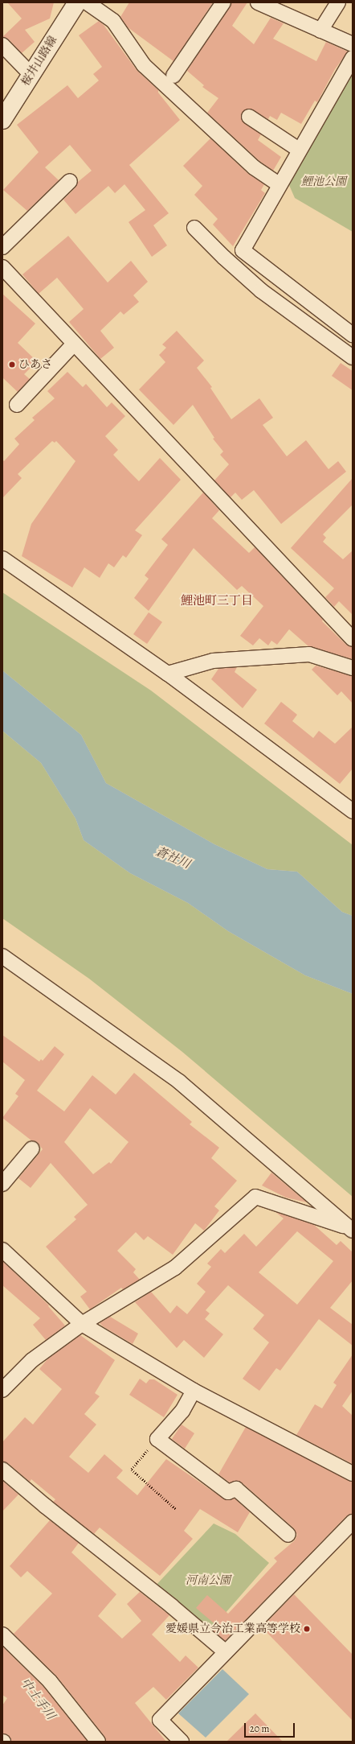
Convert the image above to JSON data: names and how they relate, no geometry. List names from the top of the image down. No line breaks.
{"streets":{"main road":["桜井山路線"]},"districts":["鯉池町三丁目"],"water":["蒼社川","中土手川"],"parks":["鯉池公園","河南公園"],"places":["ひあさ","愛媛県立今治工業高等学校"],"scale_bar":"20 m"}
